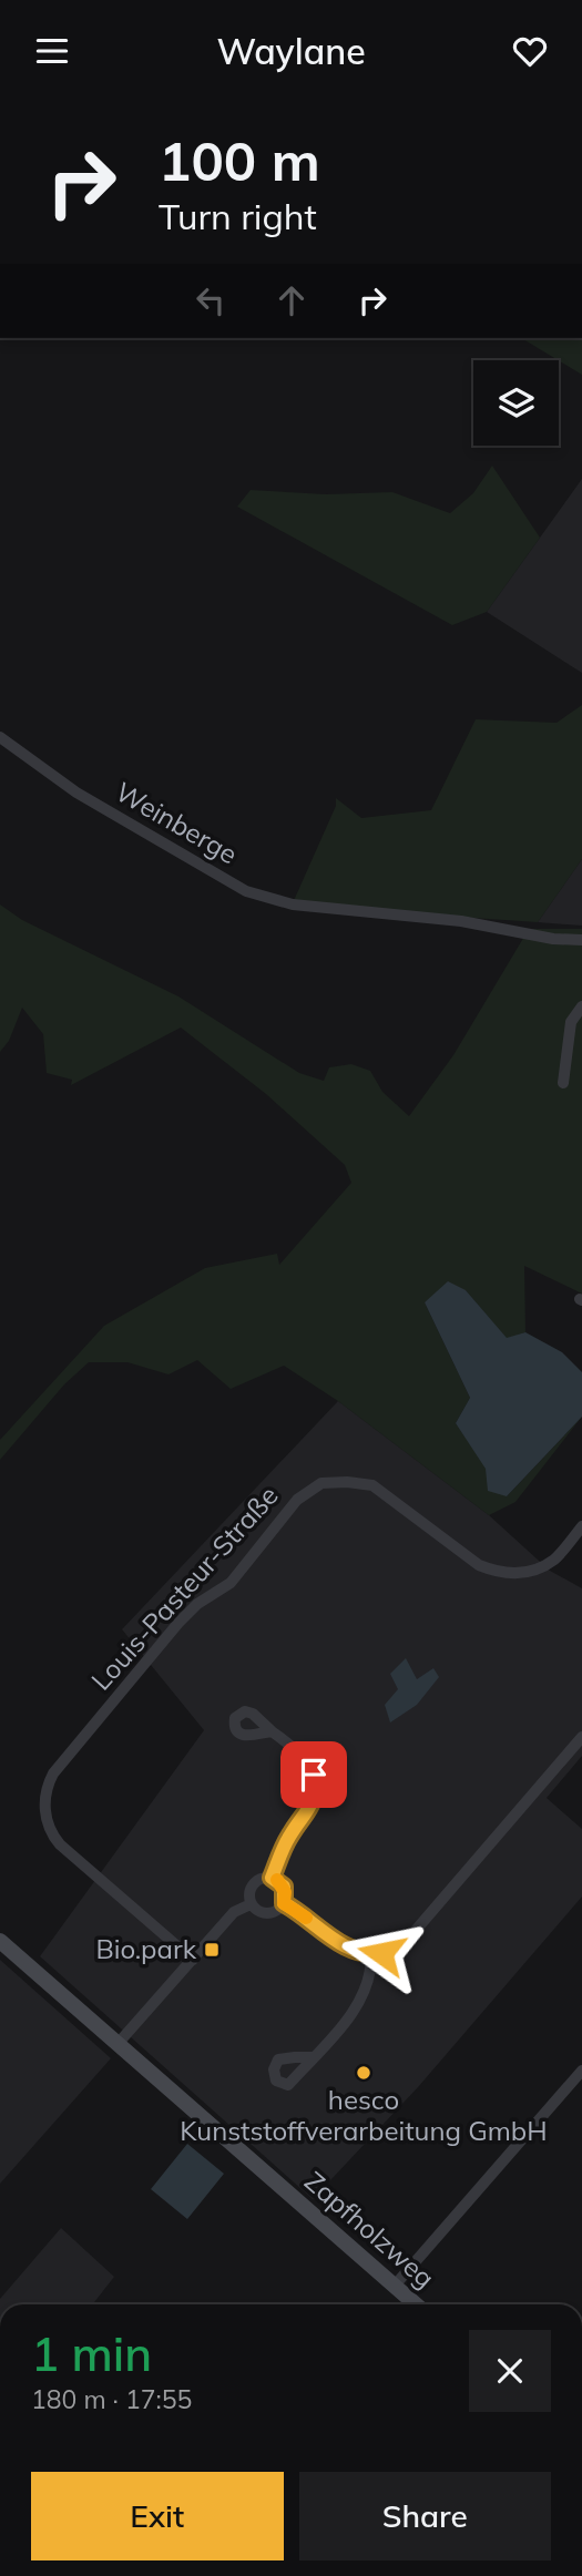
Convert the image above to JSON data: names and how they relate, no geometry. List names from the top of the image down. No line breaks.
{"streets":{"street":["Weinberge","Louis-Pasteur-Straße","Zapfholzweg"]},"places":{"transit":["Bio.park"],"other":["hesco Kunststoffverarbeitung GmbH"]},"page":{"header":"Waylane","turn":["100 m","Turn right"],"heading":["1 min","180 m · 17:55"],"buttons":["Exit","Share"]}}
